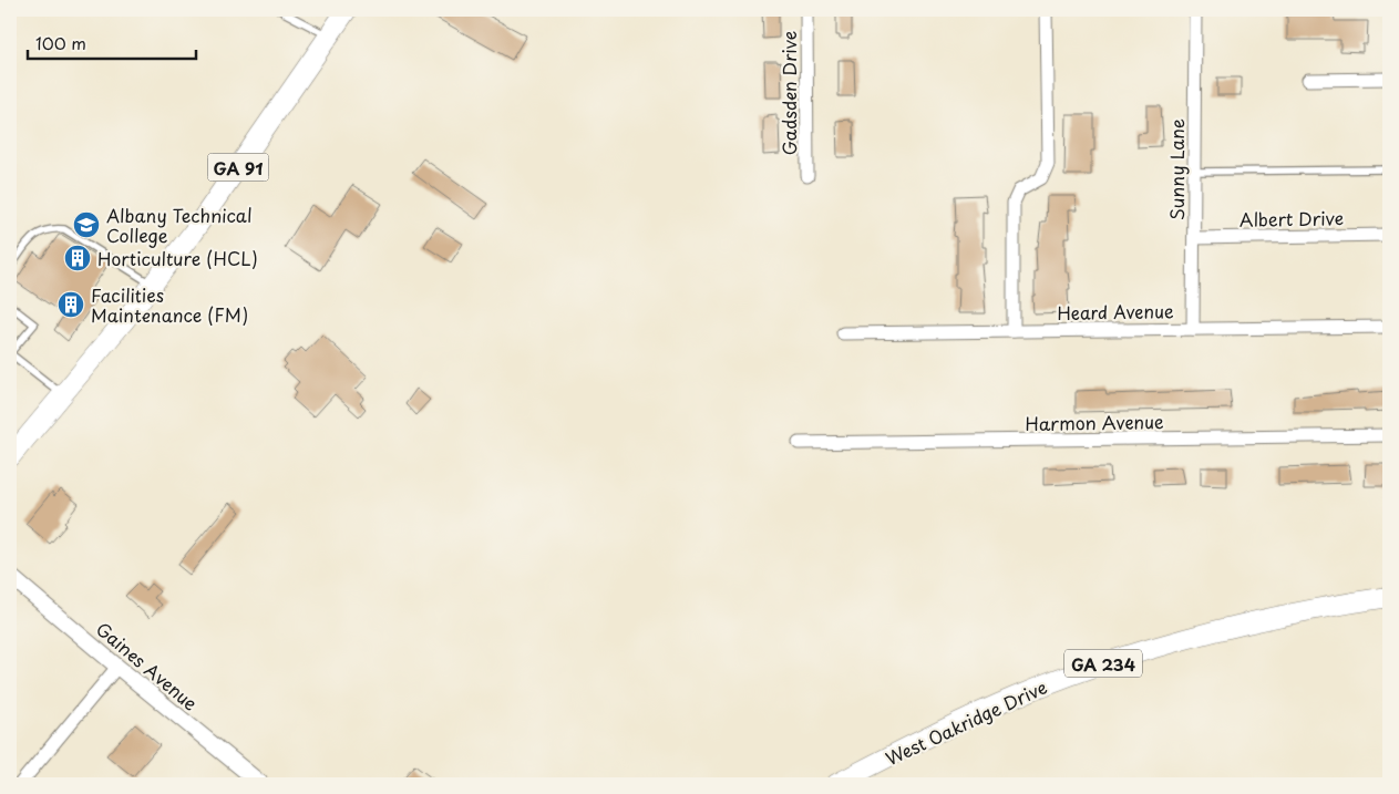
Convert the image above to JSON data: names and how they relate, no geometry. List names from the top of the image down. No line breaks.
{"streets":{"main road":["GA 91","GA 234","West Oakridge Drive"],"street":["Gadsden Drive","Sunny Lane","Albert Drive","Heard Avenue","Harmon Avenue","Gaines Avenue"]},"crossings":[["Sunny Lane","Albert Drive"],["Sunny Lane","Heard Avenue"]],"places":{"school or university":["Albany Technical College"],"building":["Horticulture (HCL)","Facilities Maintenance (FM)"]},"scale_bar":"100 m"}
